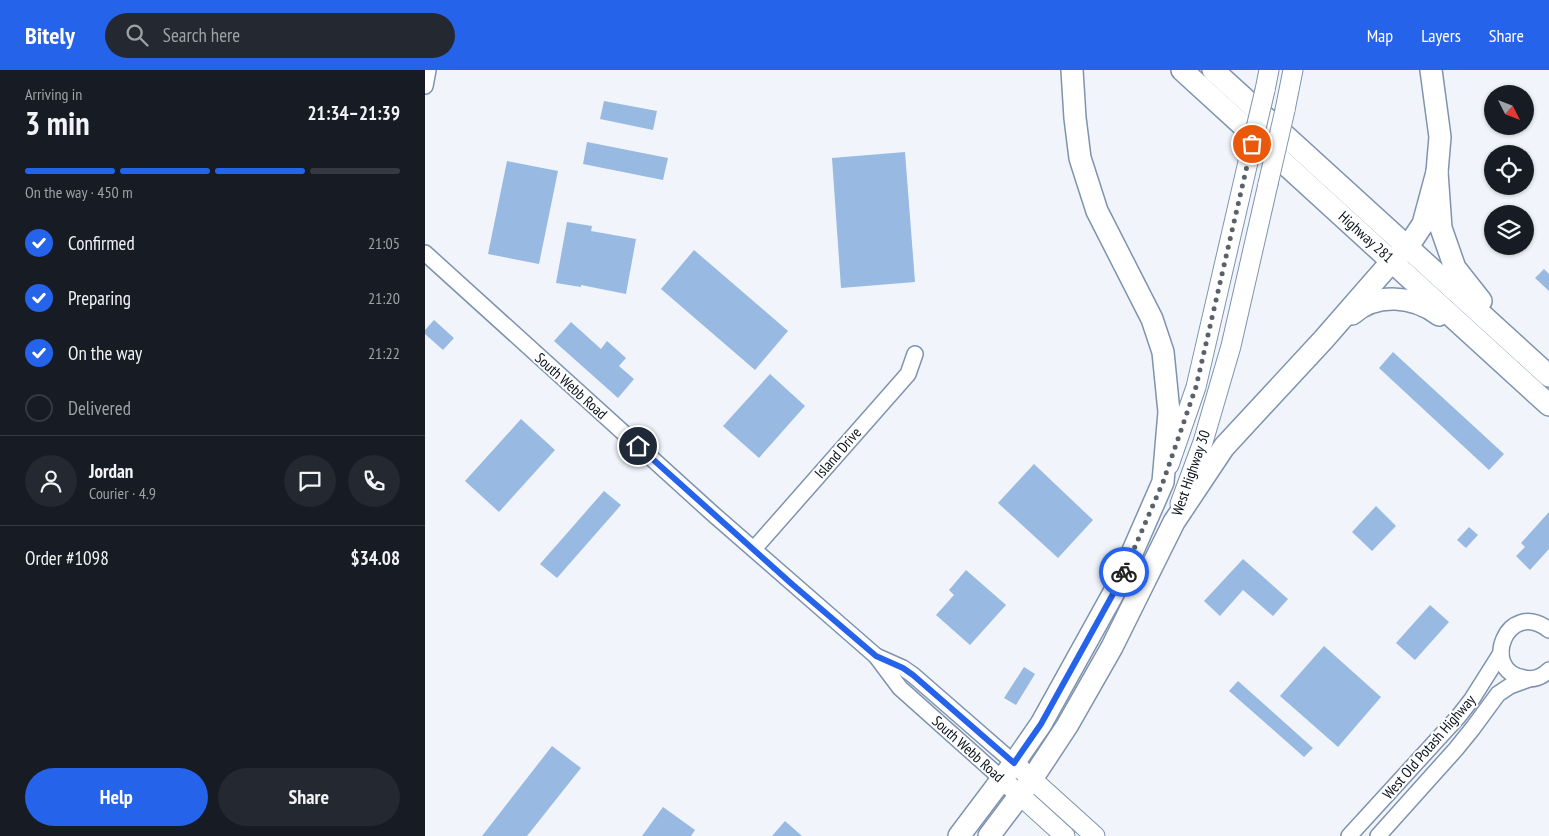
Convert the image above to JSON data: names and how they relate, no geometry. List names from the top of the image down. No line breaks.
{"streets":{"highway":["Highway 281","West Highway 30"],"main road":["South Webb Road"],"street":["Island Drive","West Old Potash Highway"]},"crossings":[["South Webb Road","Island Drive"],["South Webb Road","West Highway 30"]],"north":"bottom right","page":{"header":"Bitely","search":"Search here","nav":["Map","Layers","Share"],"heading":["3 min","Arriving in","21:34–21:39"],"panel":["Jordan","Courier · 4.9","Order #1098","$34.08"],"bar":"On the way · 450 m","list":[["Confirmed","21:05"],["Preparing","21:20"],["On the way","21:22"],"Delivered"],"buttons":["Help","Share"]}}
